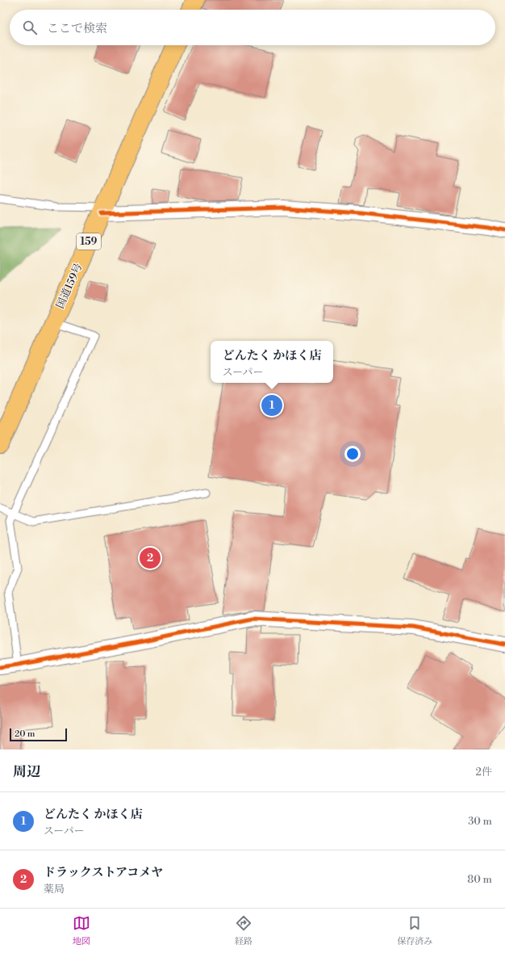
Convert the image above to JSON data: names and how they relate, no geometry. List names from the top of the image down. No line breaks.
{"streets":{"highway":["159","国道159号"]},"scale_bar":"20 m","page":{"search":"ここで検索","popup":["どんたく かほく店","スーパー"],"pins":["1","2"],"scale":"20 m","heading":["周辺","2件"],"list":[{"mark":"1","name":"どんたく かほく店","note":"スーパー","value":"30 m"},{"mark":"2","name":"ドラックストアコメヤ","note":"薬局","value":"80 m"}],"nav":["地図","経路","保存済み"]}}
